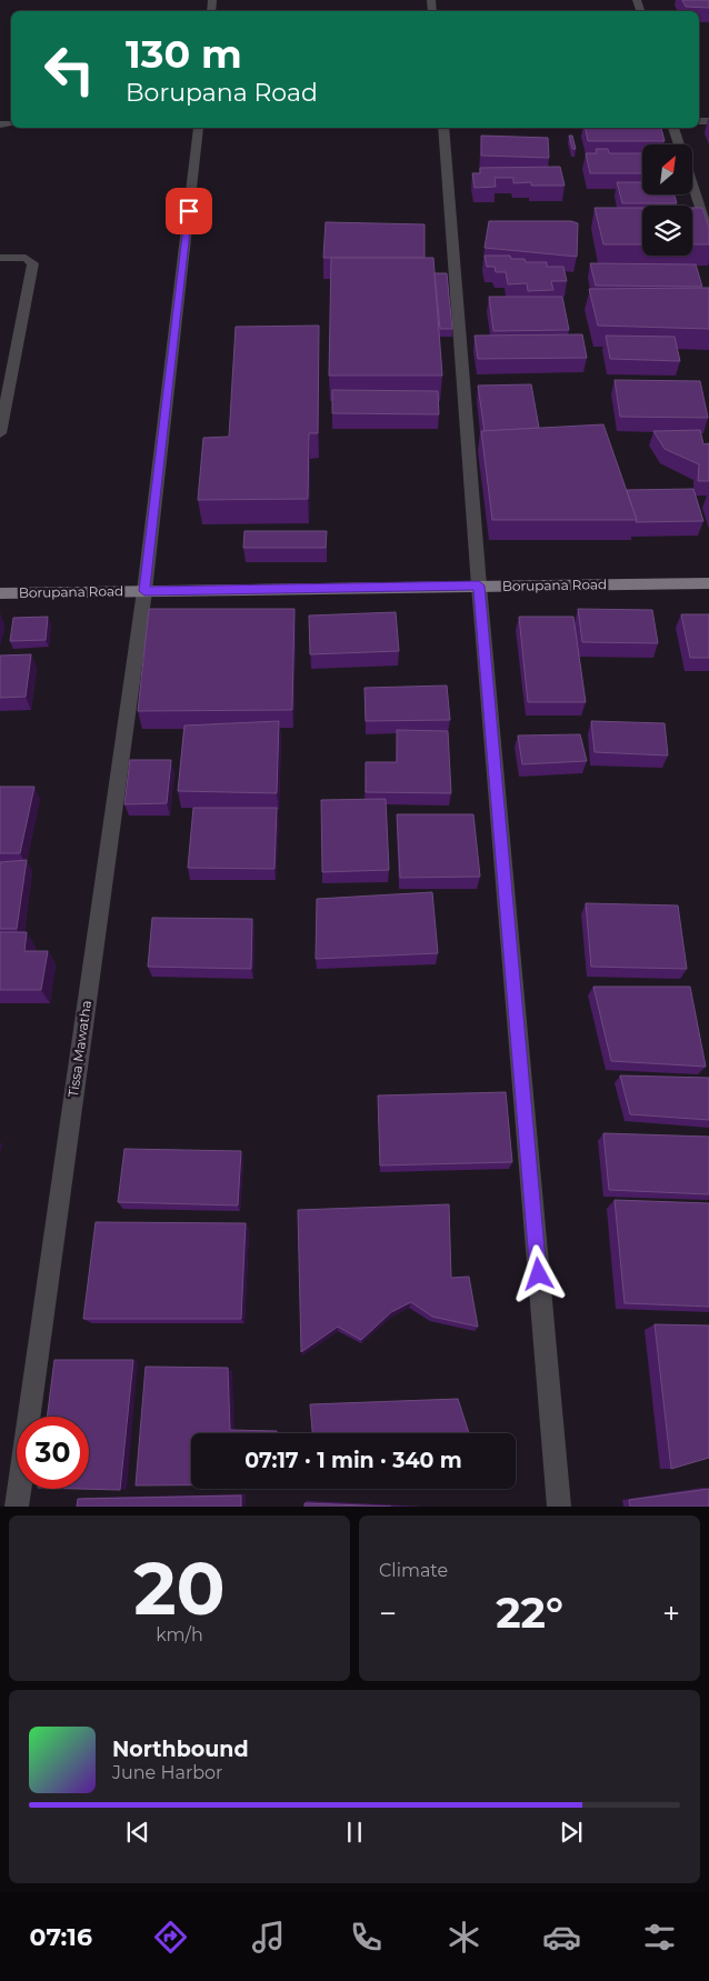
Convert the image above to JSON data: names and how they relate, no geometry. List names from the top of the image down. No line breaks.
{"streets":{"main road":["Borupana Road"],"street":["Tissa Mawatha"]},"crossings":[["Borupana Road","Tissa Mawatha"]],"north":"top right","page":{"turn":["130 m","Borupana Road"],"limit":"30","trip":"07:17 · 1 min · 340 m","tile":[["20","km/h"],"Climate"],"heat":["−","22°","+"],"song":["Northbound","June Harbor"],"tabs":"07:16"}}
